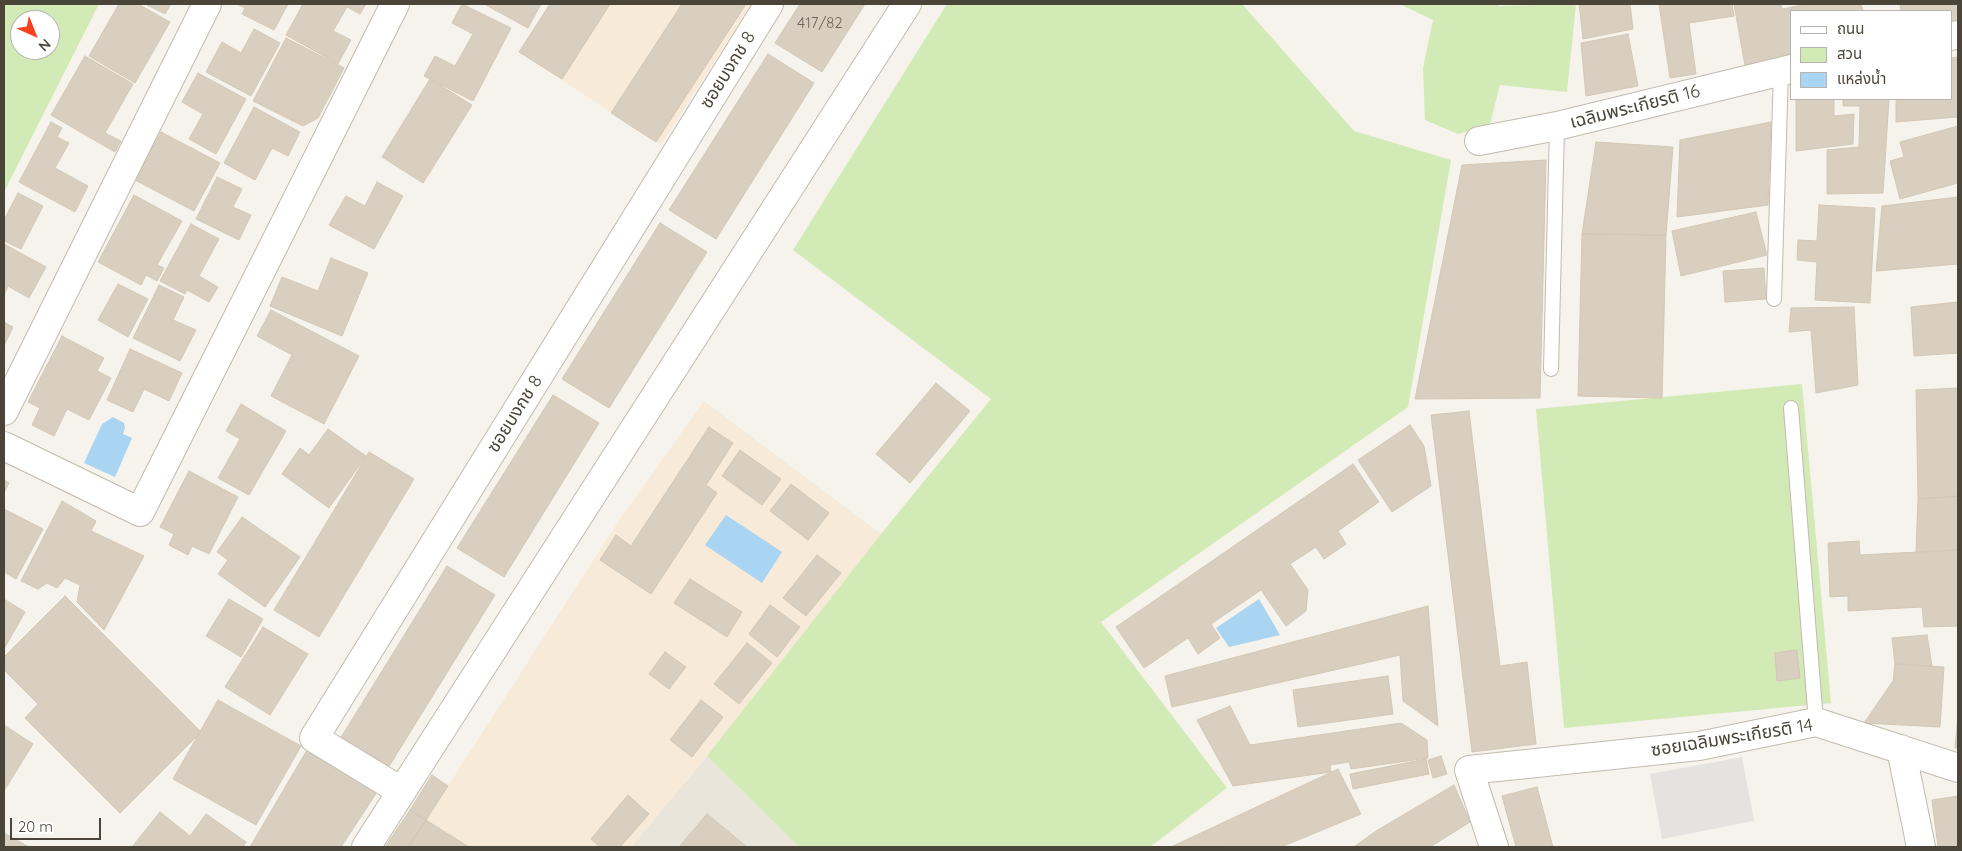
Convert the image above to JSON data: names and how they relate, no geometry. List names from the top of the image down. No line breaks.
{"streets":{"street":["ซอยบงกช 8","เฉลิมพระเกียรติ 16","ซอยเฉลิมพระเกียรติ 14"]},"house_numbers":["417/82"],"legend":["ถนน","สวน","แหล่งน้ำ"],"scale_bar":"20 m","north":"bottom right"}
